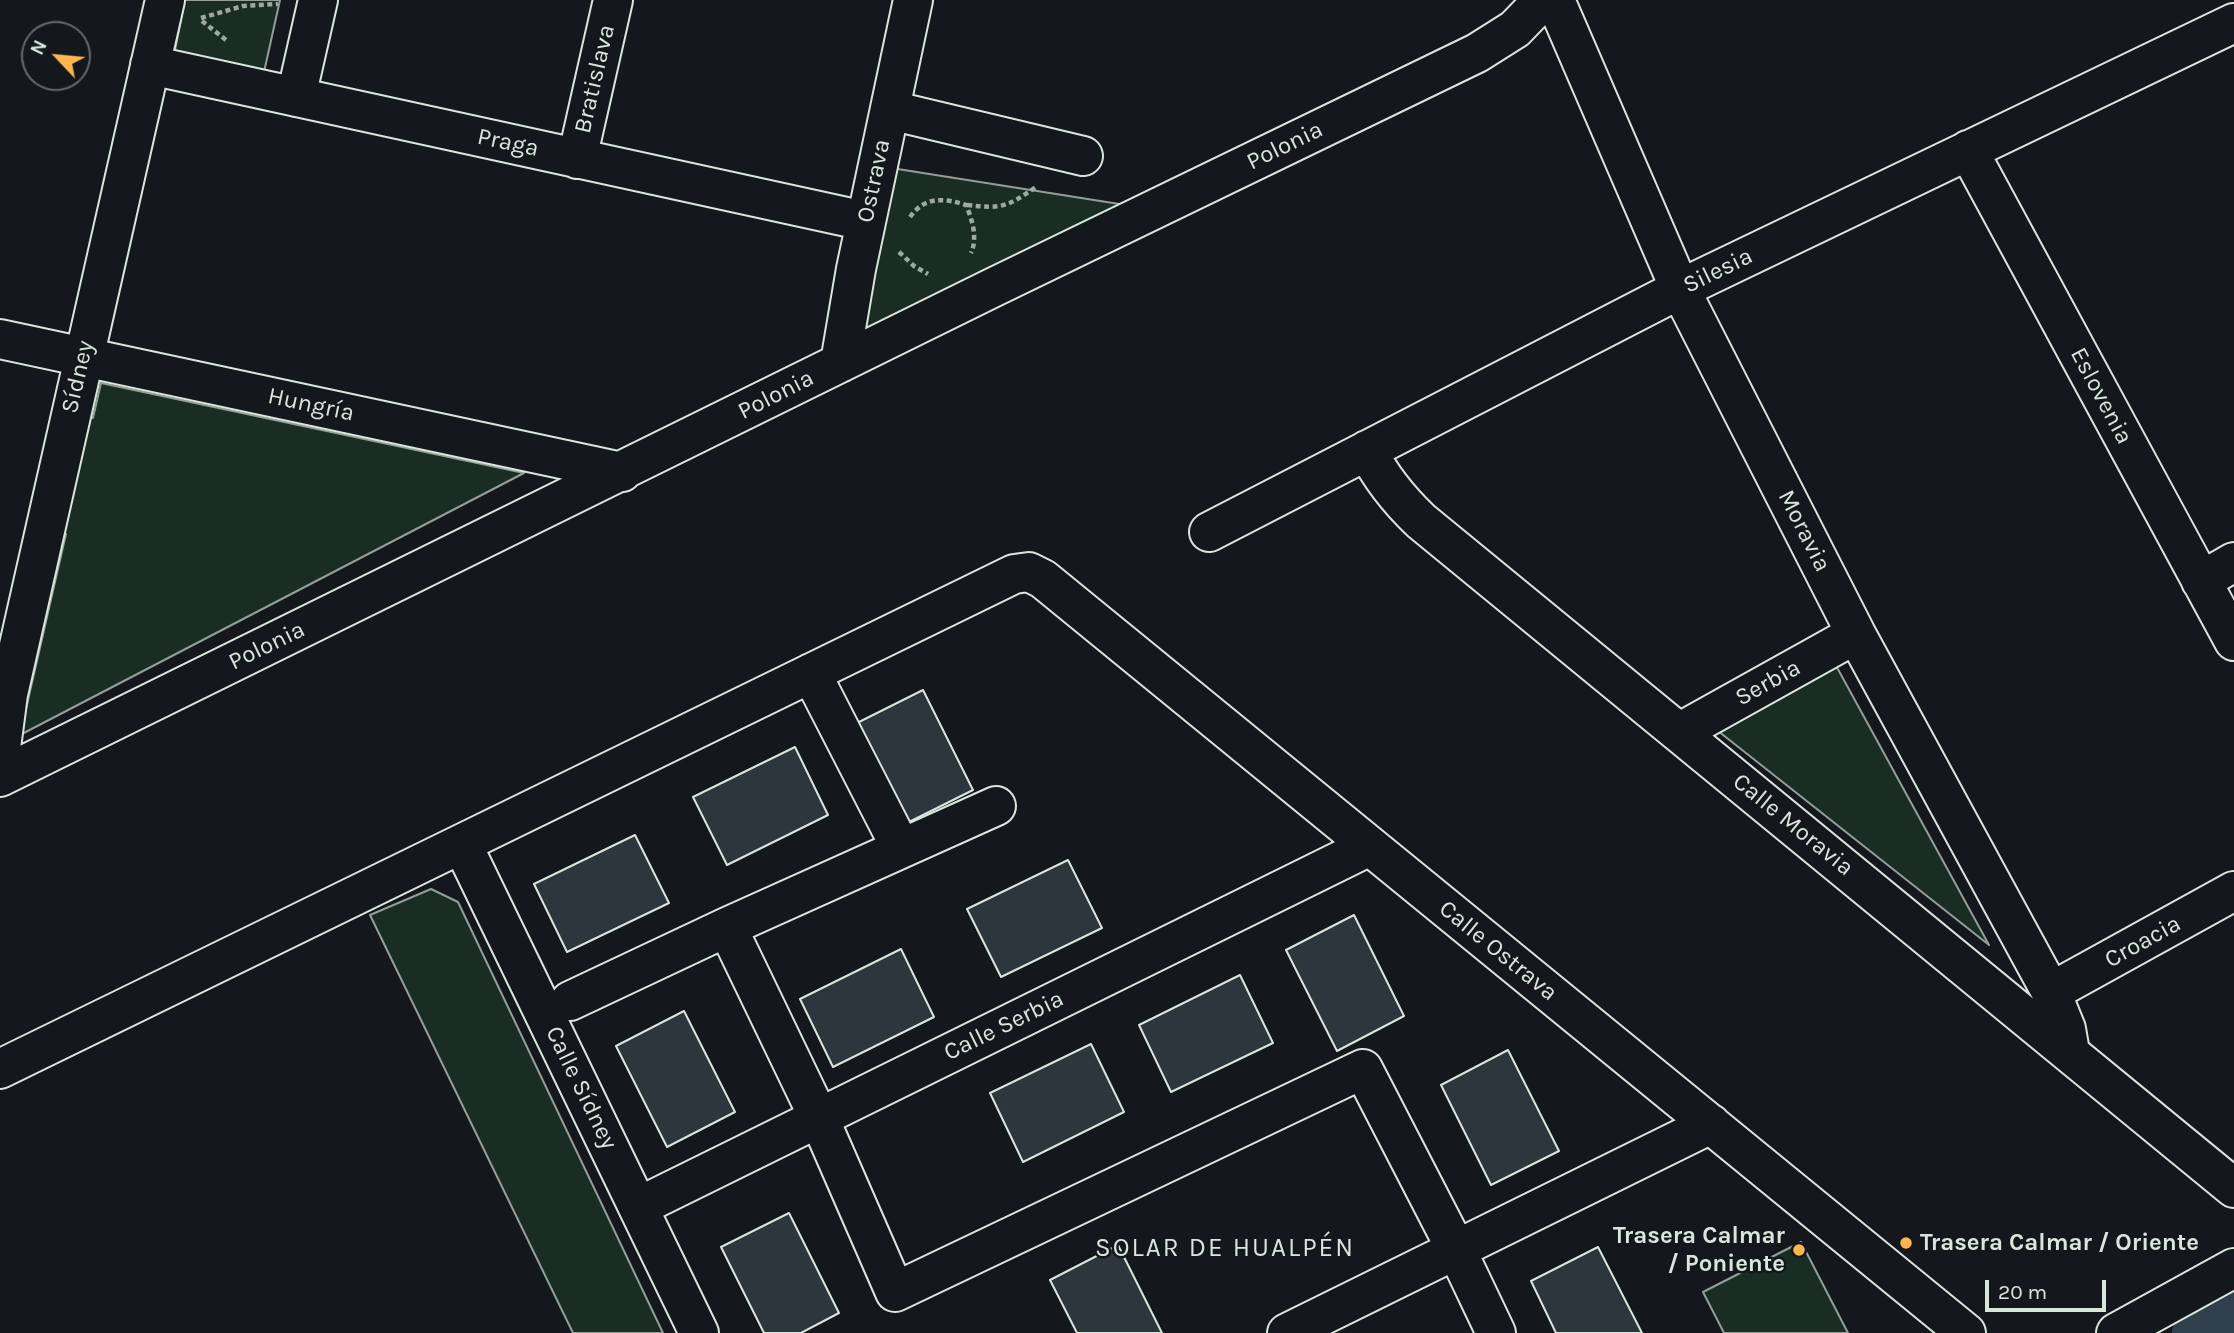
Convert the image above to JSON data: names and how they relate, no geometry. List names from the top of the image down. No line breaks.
{"streets":{"street":["Bratislava","Praga","Polonia","Ostrava","Silesia","Sídney","Eslovenia","Hungría","Moravia","Serbia","Calle Moravia","Croacia","Calle Ostrava","Calle Serbia","Calle Sídney"]},"crossings":[["Bratislava","Praga"],["Praga","Ostrava"],["Praga","Sídney"],["Polonia","Ostrava"],["Polonia","Hungría"],["Silesia","Eslovenia"],["Silesia","Moravia"],["Silesia","Calle Moravia"],["Sídney","Hungría"],["Moravia","Serbia"],["Moravia","Calle Moravia"],["Moravia","Croacia"],["Serbia","Calle Moravia"],["Calle Ostrava","Calle Serbia"],["Calle Serbia","Calle Sídney"]],"districts":["SOLAR DE HUALPÉN"],"places":["Trasera Calmar / Oriente","Trasera Calmar / Poniente"],"scale_bar":"20 m","north":"top left"}
